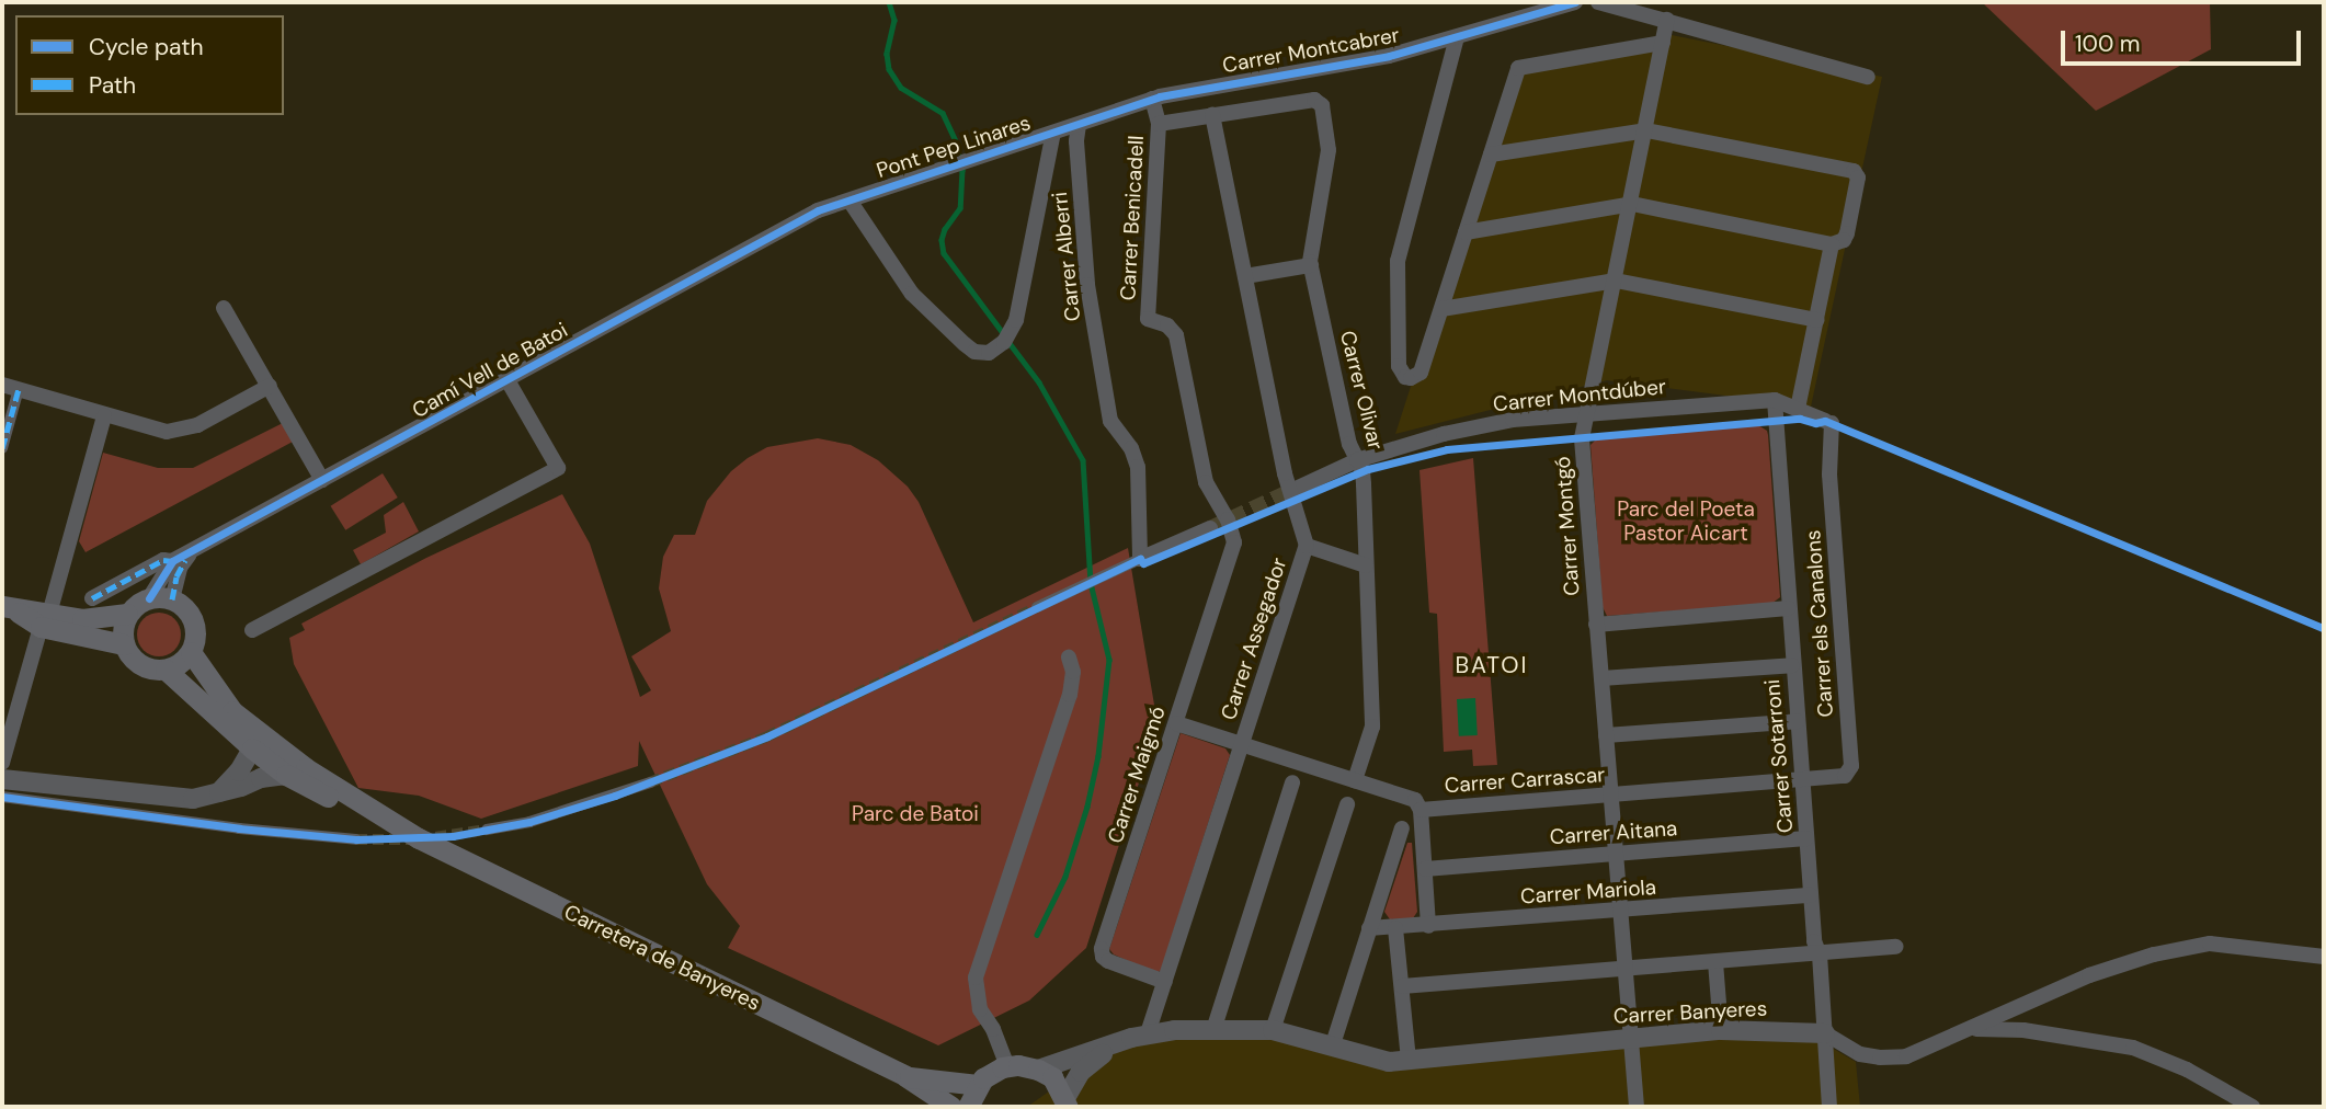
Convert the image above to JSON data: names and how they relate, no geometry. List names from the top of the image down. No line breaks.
{"streets":{"main road":["Carretera de Banyeres"],"street":["Carrer Montcabrer","Pont Pep Linares","Carrer Benicadell","Carrer Alberri","Camí Vell de Batoi","Carrer Olivar","Carrer Montdúber","Carrer Montgó","Carrer els Canalons","Carrer Assegador","Carrer Sotarroni","Carrer Maigmó","Carrer Carrascar","Carrer Aitana","Carrer Mariola","Carrer Banyeres"]},"crossings":[["Carrer Montcabrer","Pont Pep Linares"],["Carrer Montcabrer","Carrer Benicadell"],["Carrer Montcabrer","Carrer Alberri"],["Pont Pep Linares","Camí Vell de Batoi"],["Carrer Benicadell","Carrer Maigmó"],["Camí Vell de Batoi","Carretera de Banyeres"],["Carrer Olivar","Carrer Montdúber"],["Carrer Olivar","Carrer Assegador"],["Carrer Olivar","Carrer Carrascar"],["Carrer Montdúber","Carrer Montgó"],["Carrer Montdúber","Carrer els Canalons"],["Carrer Montdúber","Carrer Sotarroni"],["Carrer Montgó","Carrer Carrascar"],["Carrer Montgó","Carrer Aitana"],["Carrer Montgó","Carrer Mariola"],["Carrer Montgó","Carrer Banyeres"],["Carrer els Canalons","Carrer Sotarroni"],["Carrer els Canalons","Carrer Carrascar"],["Carrer Assegador","Carrer Maigmó"],["Carrer Assegador","Carrer Carrascar"],["Carrer Assegador","Carrer Banyeres"],["Carrer Sotarroni","Carrer Carrascar"],["Carrer Sotarroni","Carrer Aitana"],["Carrer Sotarroni","Carrer Mariola"],["Carrer Sotarroni","Carrer Banyeres"],["Carrer Maigmó","Carrer Carrascar"]],"districts":["BATOI"],"parks":["Parc del Poeta Pastor Aicart","Parc de Batoi"],"legend":["Cycle path","Path"],"scale_bar":"100 m"}
